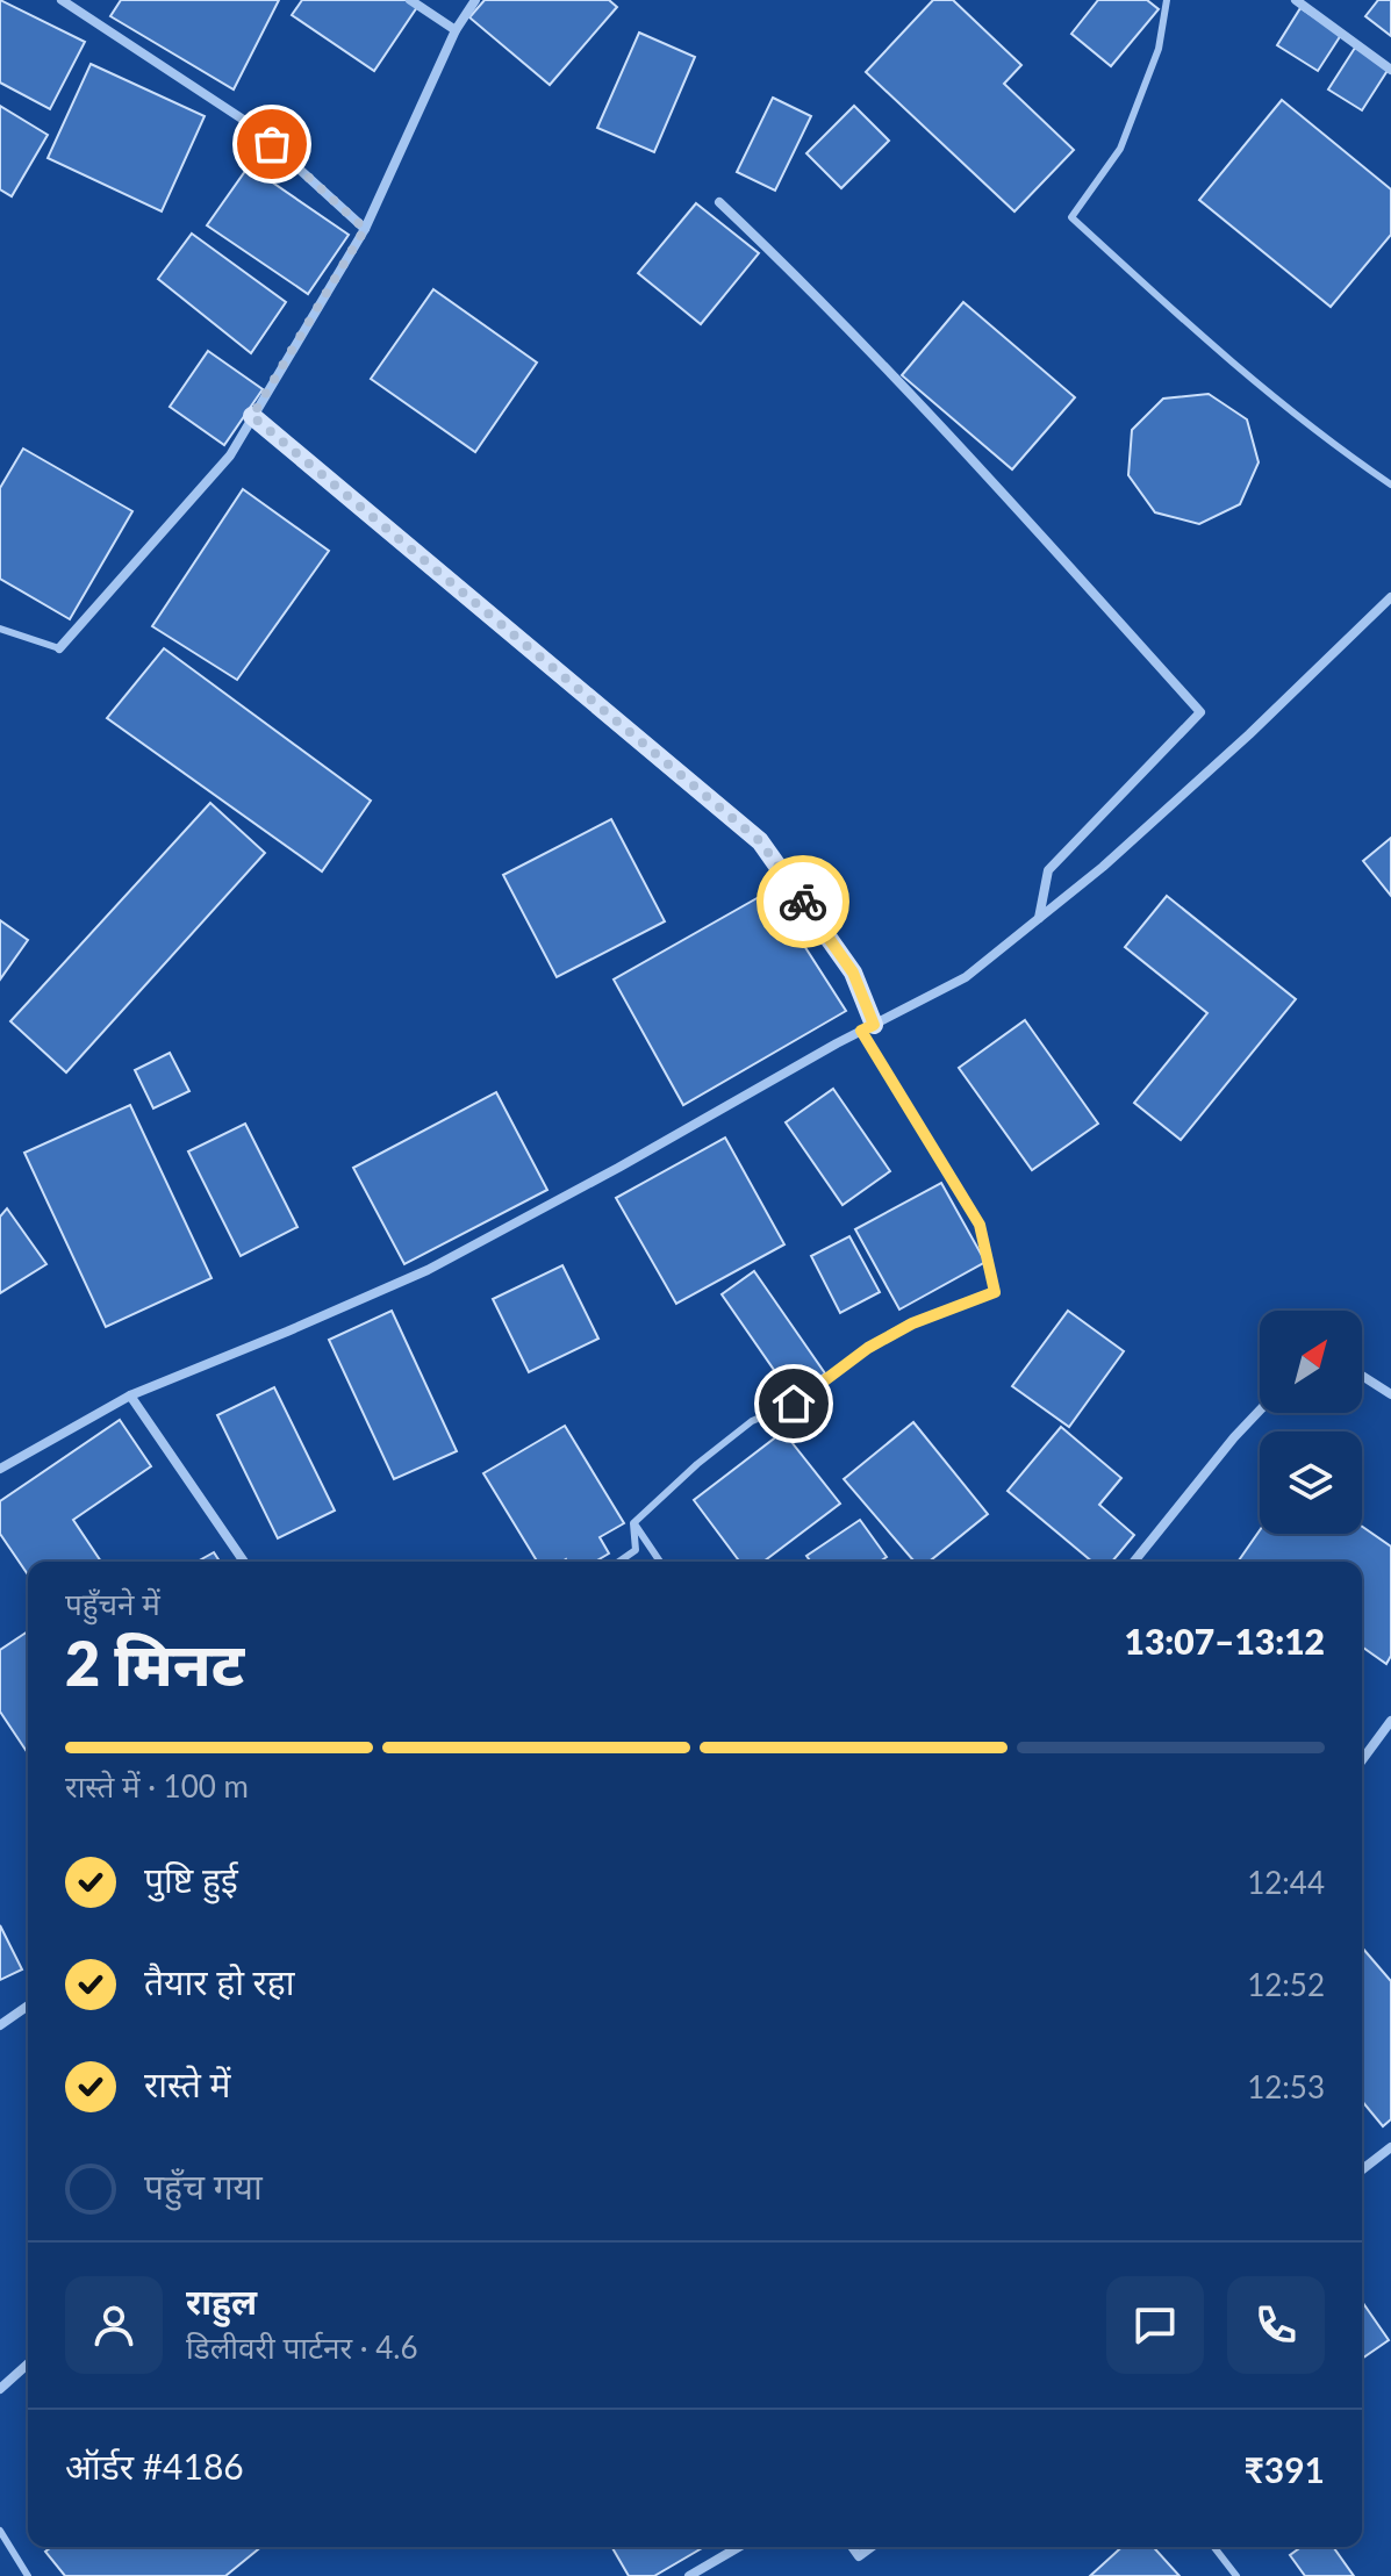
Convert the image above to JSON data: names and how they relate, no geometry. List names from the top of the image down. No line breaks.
{"north":"top right","page":{"heading":["2 मिनट","पहुँचने में","13:07–13:12"],"panel":["राहुल","डिलीवरी पार्टनर · 4.6","ऑर्डर #4186","₹391"],"bar":"रास्ते में · 100 m","list":[["पुष्टि हुई","12:44"],["तैयार हो रहा","12:52"],["रास्ते में","12:53"],"पहुँच गया"]}}
